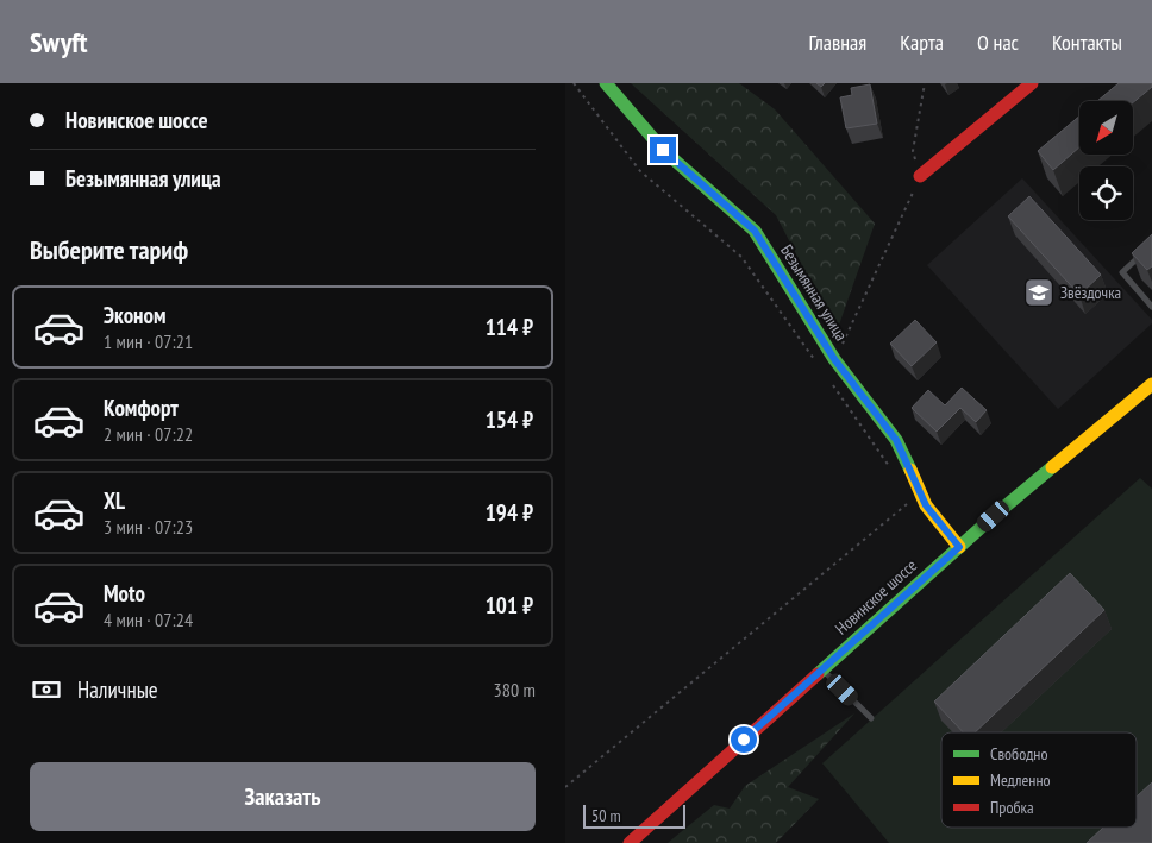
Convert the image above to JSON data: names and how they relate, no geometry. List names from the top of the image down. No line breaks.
{"streets":{"street":["Безымянная улица","Новинское шоссе"]},"crossings":[["Безымянная улица","Новинское шоссе"]],"places":{"school or university":["Звёздочка"]},"legend":["Свободно","Медленно","Пробка"],"scale_bar":"50 m","north":"bottom left","page":{"header":"Swyft","nav":["Главная","Карта","О нас","Контакты"],"banner":["Новинское шоссе","Безымянная улица"],"heading":"Выберите тариф","list":[{"name":"Эконом","note":"1 мин · 07:21","value":"114 ₽"},{"name":"Комфорт","note":"2 мин · 07:22","value":"154 ₽"},{"name":"XL","note":"3 мин · 07:23","value":"194 ₽"},{"name":"Moto","note":"4 мин · 07:24","value":"101 ₽"}],"pay":["Наличные","380 m"],"buttons":"Заказать","scale":"50 m"}}
